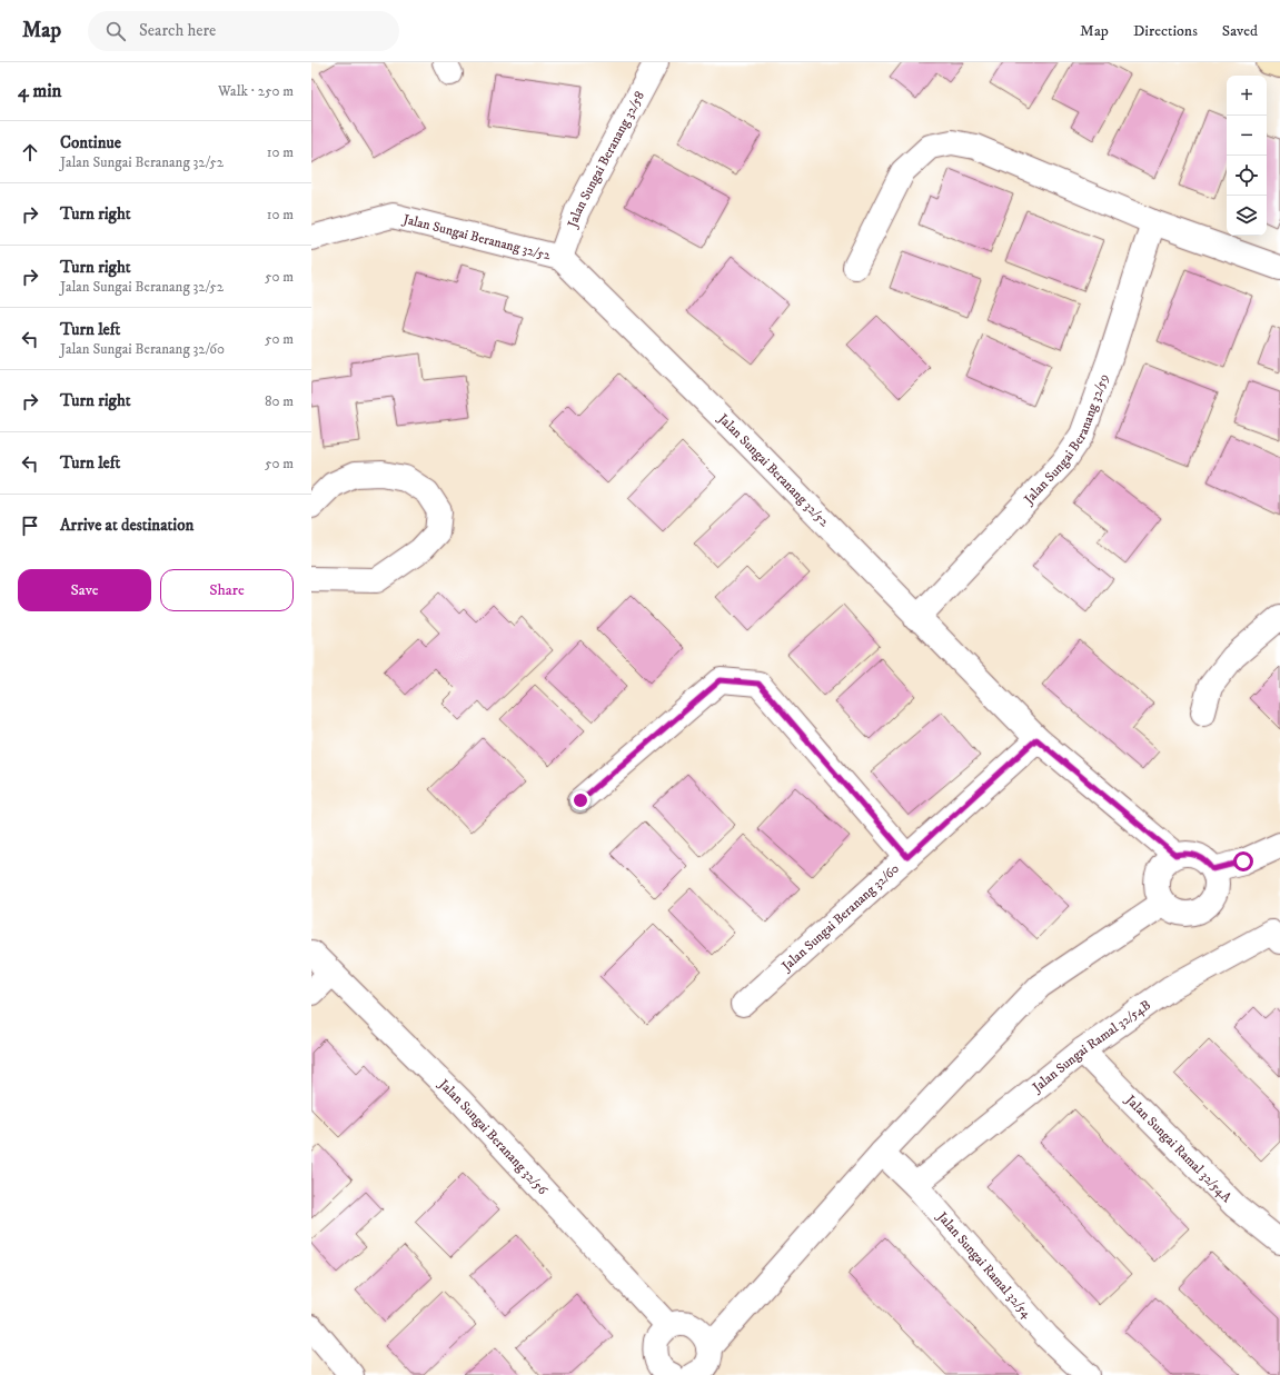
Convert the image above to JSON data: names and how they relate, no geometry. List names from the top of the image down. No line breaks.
{"streets":{"street":["Jalan Sungai Beranang 32/58","Jalan Sungai Beranang 32/52","Jalan Sungai Beranang 32/59","Jalan Sungai Beranang 32/60","Jalan Sungai Ramal 32/54B","Jalan Sungai Beranang 32/56","Jalan Sungai Ramal 32/54A","Jalan Sungai Ramal 32/54"]},"crossings":[["Jalan Sungai Beranang 32/58","Jalan Sungai Beranang 32/52"],["Jalan Sungai Beranang 32/52","Jalan Sungai Beranang 32/59"],["Jalan Sungai Beranang 32/52","Jalan Sungai Beranang 32/60"],["Jalan Sungai Ramal 32/54B","Jalan Sungai Ramal 32/54A"],["Jalan Sungai Ramal 32/54B","Jalan Sungai Ramal 32/54"]],"page":{"header":"Map","search":"Search here","nav":["Map","Directions","Saved"],"heading":["4 min","Walk · 250 m"],"map_buttons":["+","−"],"list":[["Continue","Jalan Sungai Beranang 32/52","10 m"],["Turn right","10 m"],["Turn right","Jalan Sungai Beranang 32/52","50 m"],["Turn left","Jalan Sungai Beranang 32/60","50 m"],["Turn right","80 m"],["Turn left","50 m"],"Arrive at destination"],"buttons":["Save","Share"]}}
